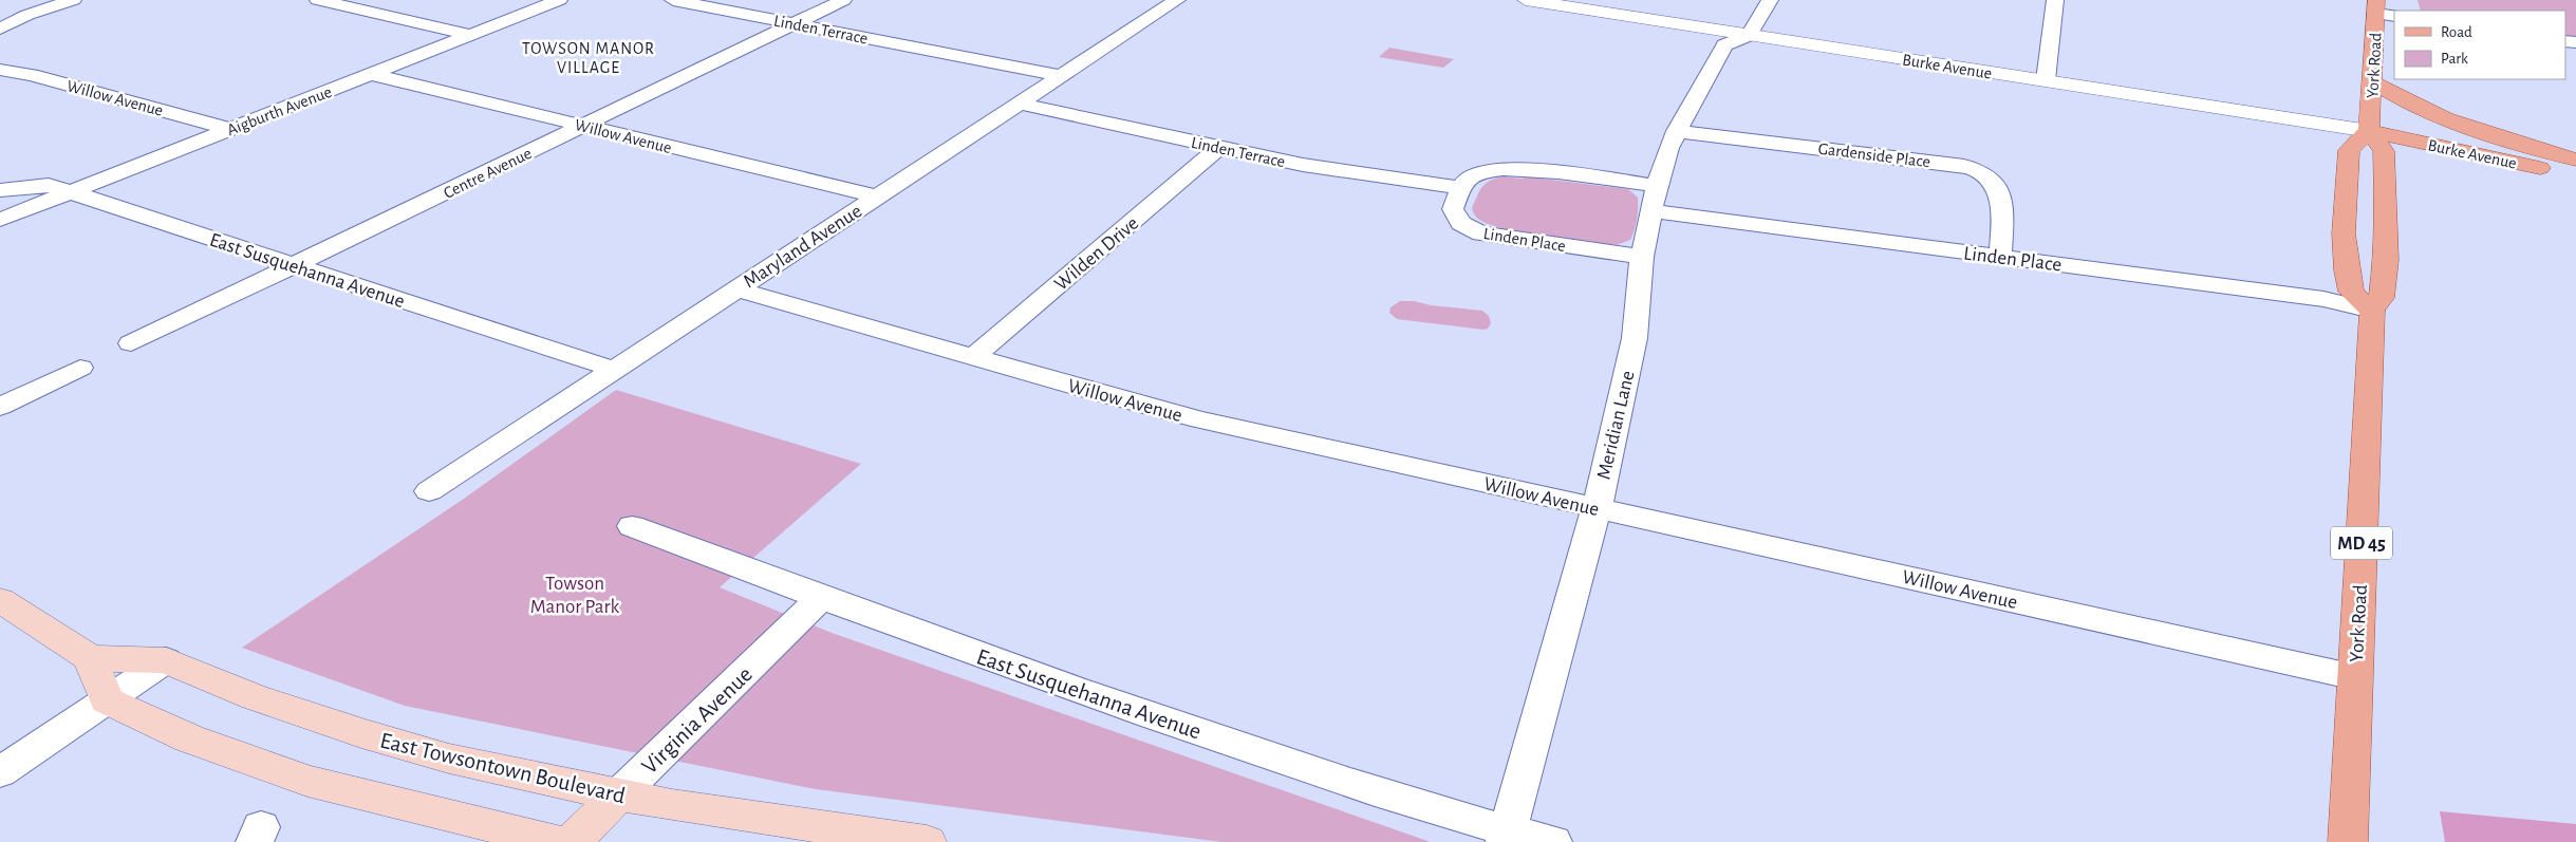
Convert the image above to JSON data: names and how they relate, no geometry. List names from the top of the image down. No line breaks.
{"streets":{"main road":["Burke Avenue","York Road","MD 45","Virginia Avenue","East Towsontown Boulevard"],"street":["Linden Terrace","Willow Avenue","Aigburth Avenue","Gardenside Place","Centre Avenue","Linden Place","Maryland Avenue","Wilden Drive","East Susquehanna Avenue","Meridian Lane"]},"crossings":[["Linden Terrace","Centre Avenue"],["Linden Terrace","Linden Place"],["Linden Terrace","Maryland Avenue"],["Linden Terrace","Wilden Drive"],["Burke Avenue","York Road"],["York Road","Willow Avenue"],["York Road","Linden Place"],["Willow Avenue","Aigburth Avenue"],["Willow Avenue","Centre Avenue"],["Willow Avenue","Maryland Avenue"],["Willow Avenue","Wilden Drive"],["Willow Avenue","Meridian Lane"],["Aigburth Avenue","East Susquehanna Avenue"],["Gardenside Place","Linden Place"],["Gardenside Place","Meridian Lane"],["Centre Avenue","East Susquehanna Avenue"],["Linden Place","Meridian Lane"],["Maryland Avenue","East Susquehanna Avenue"],["East Susquehanna Avenue","Meridian Lane"],["East Susquehanna Avenue","Virginia Avenue"],["Virginia Avenue","East Towsontown Boulevard"]],"districts":["TOWSON MANOR VILLAGE"],"parks":["Towson Manor Park"],"legend":["Road","Park"]}
